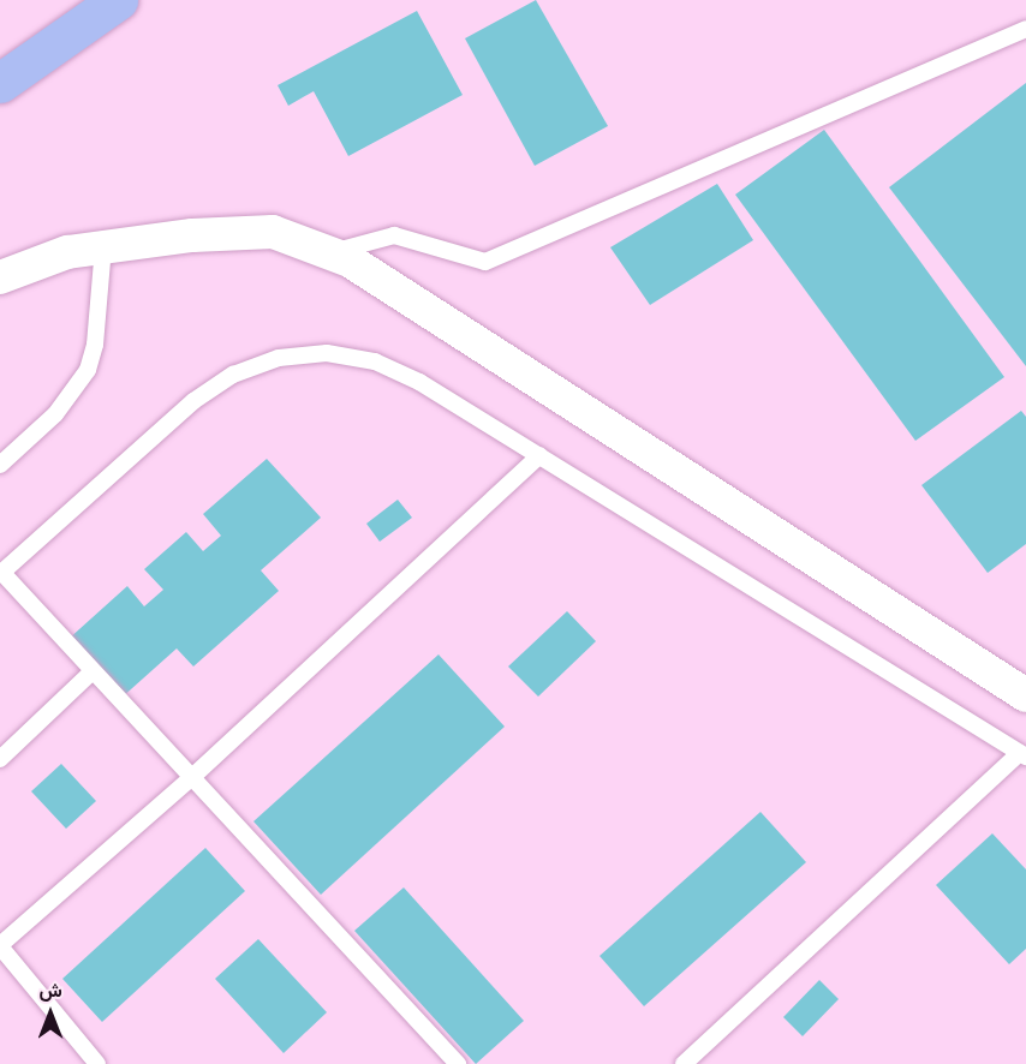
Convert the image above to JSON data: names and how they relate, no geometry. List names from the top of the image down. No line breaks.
{"north":"top"}
